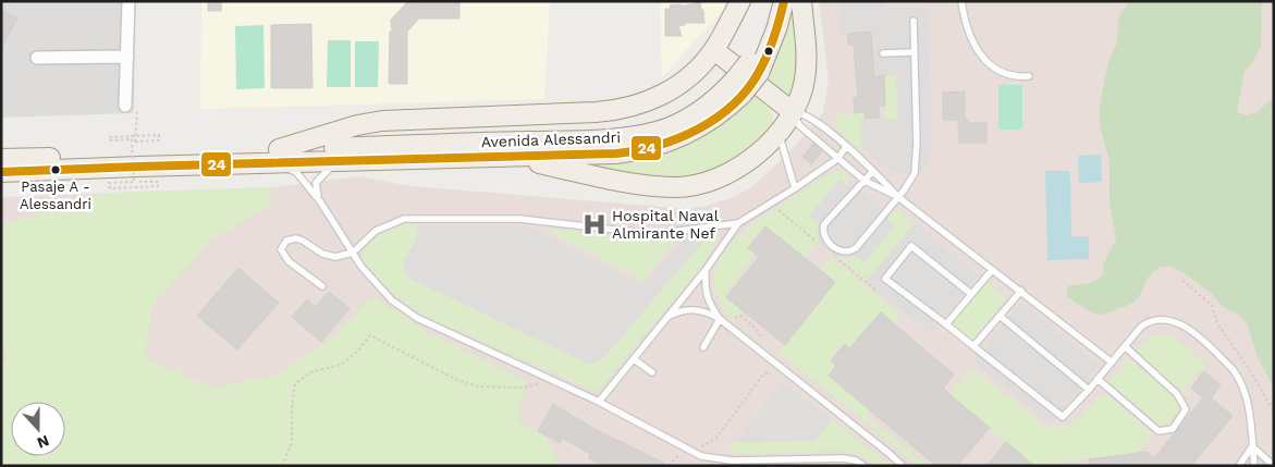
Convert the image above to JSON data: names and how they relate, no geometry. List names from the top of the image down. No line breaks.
{"streets":{"main road":["Avenida Alessandri"]},"places":{"other":["Pasaje A - Alessandri"],"hospital":["Hospital Naval Almirante Nef"]},"lines":["transit line 24"],"north":"bottom"}
